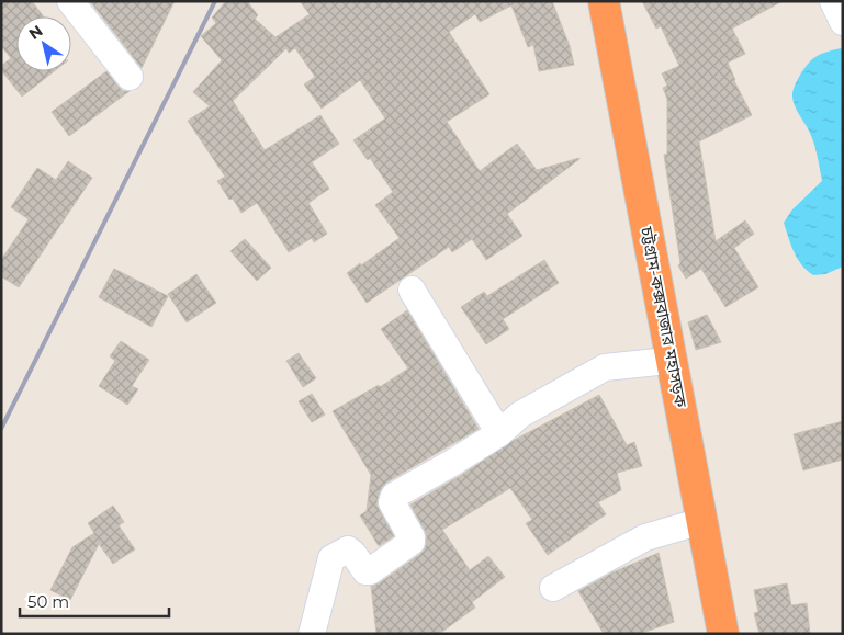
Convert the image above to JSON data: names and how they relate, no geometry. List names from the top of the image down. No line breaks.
{"streets":{"highway":["চট্টগ্রাম-কক্সবাজার মহাসড়ক"]},"scale_bar":"50 m","north":"top left"}
